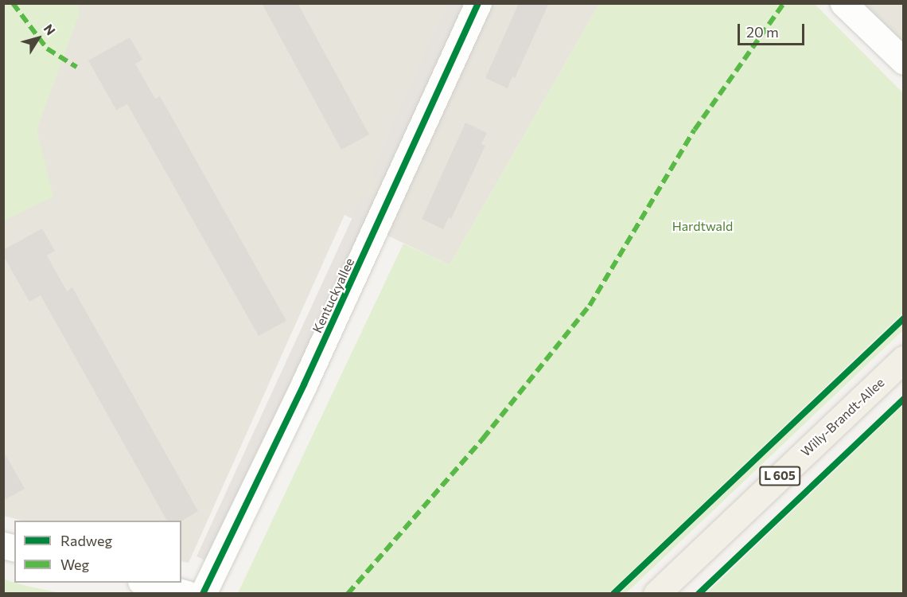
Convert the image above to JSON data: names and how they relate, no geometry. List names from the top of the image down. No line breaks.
{"streets":{"main road":["Willy-Brandt-Allee","L 605"],"street":["Kentuckyallee"]},"parks":["Hardtwald"],"legend":["Radweg","Weg"],"scale_bar":"20 m","north":"top right"}
